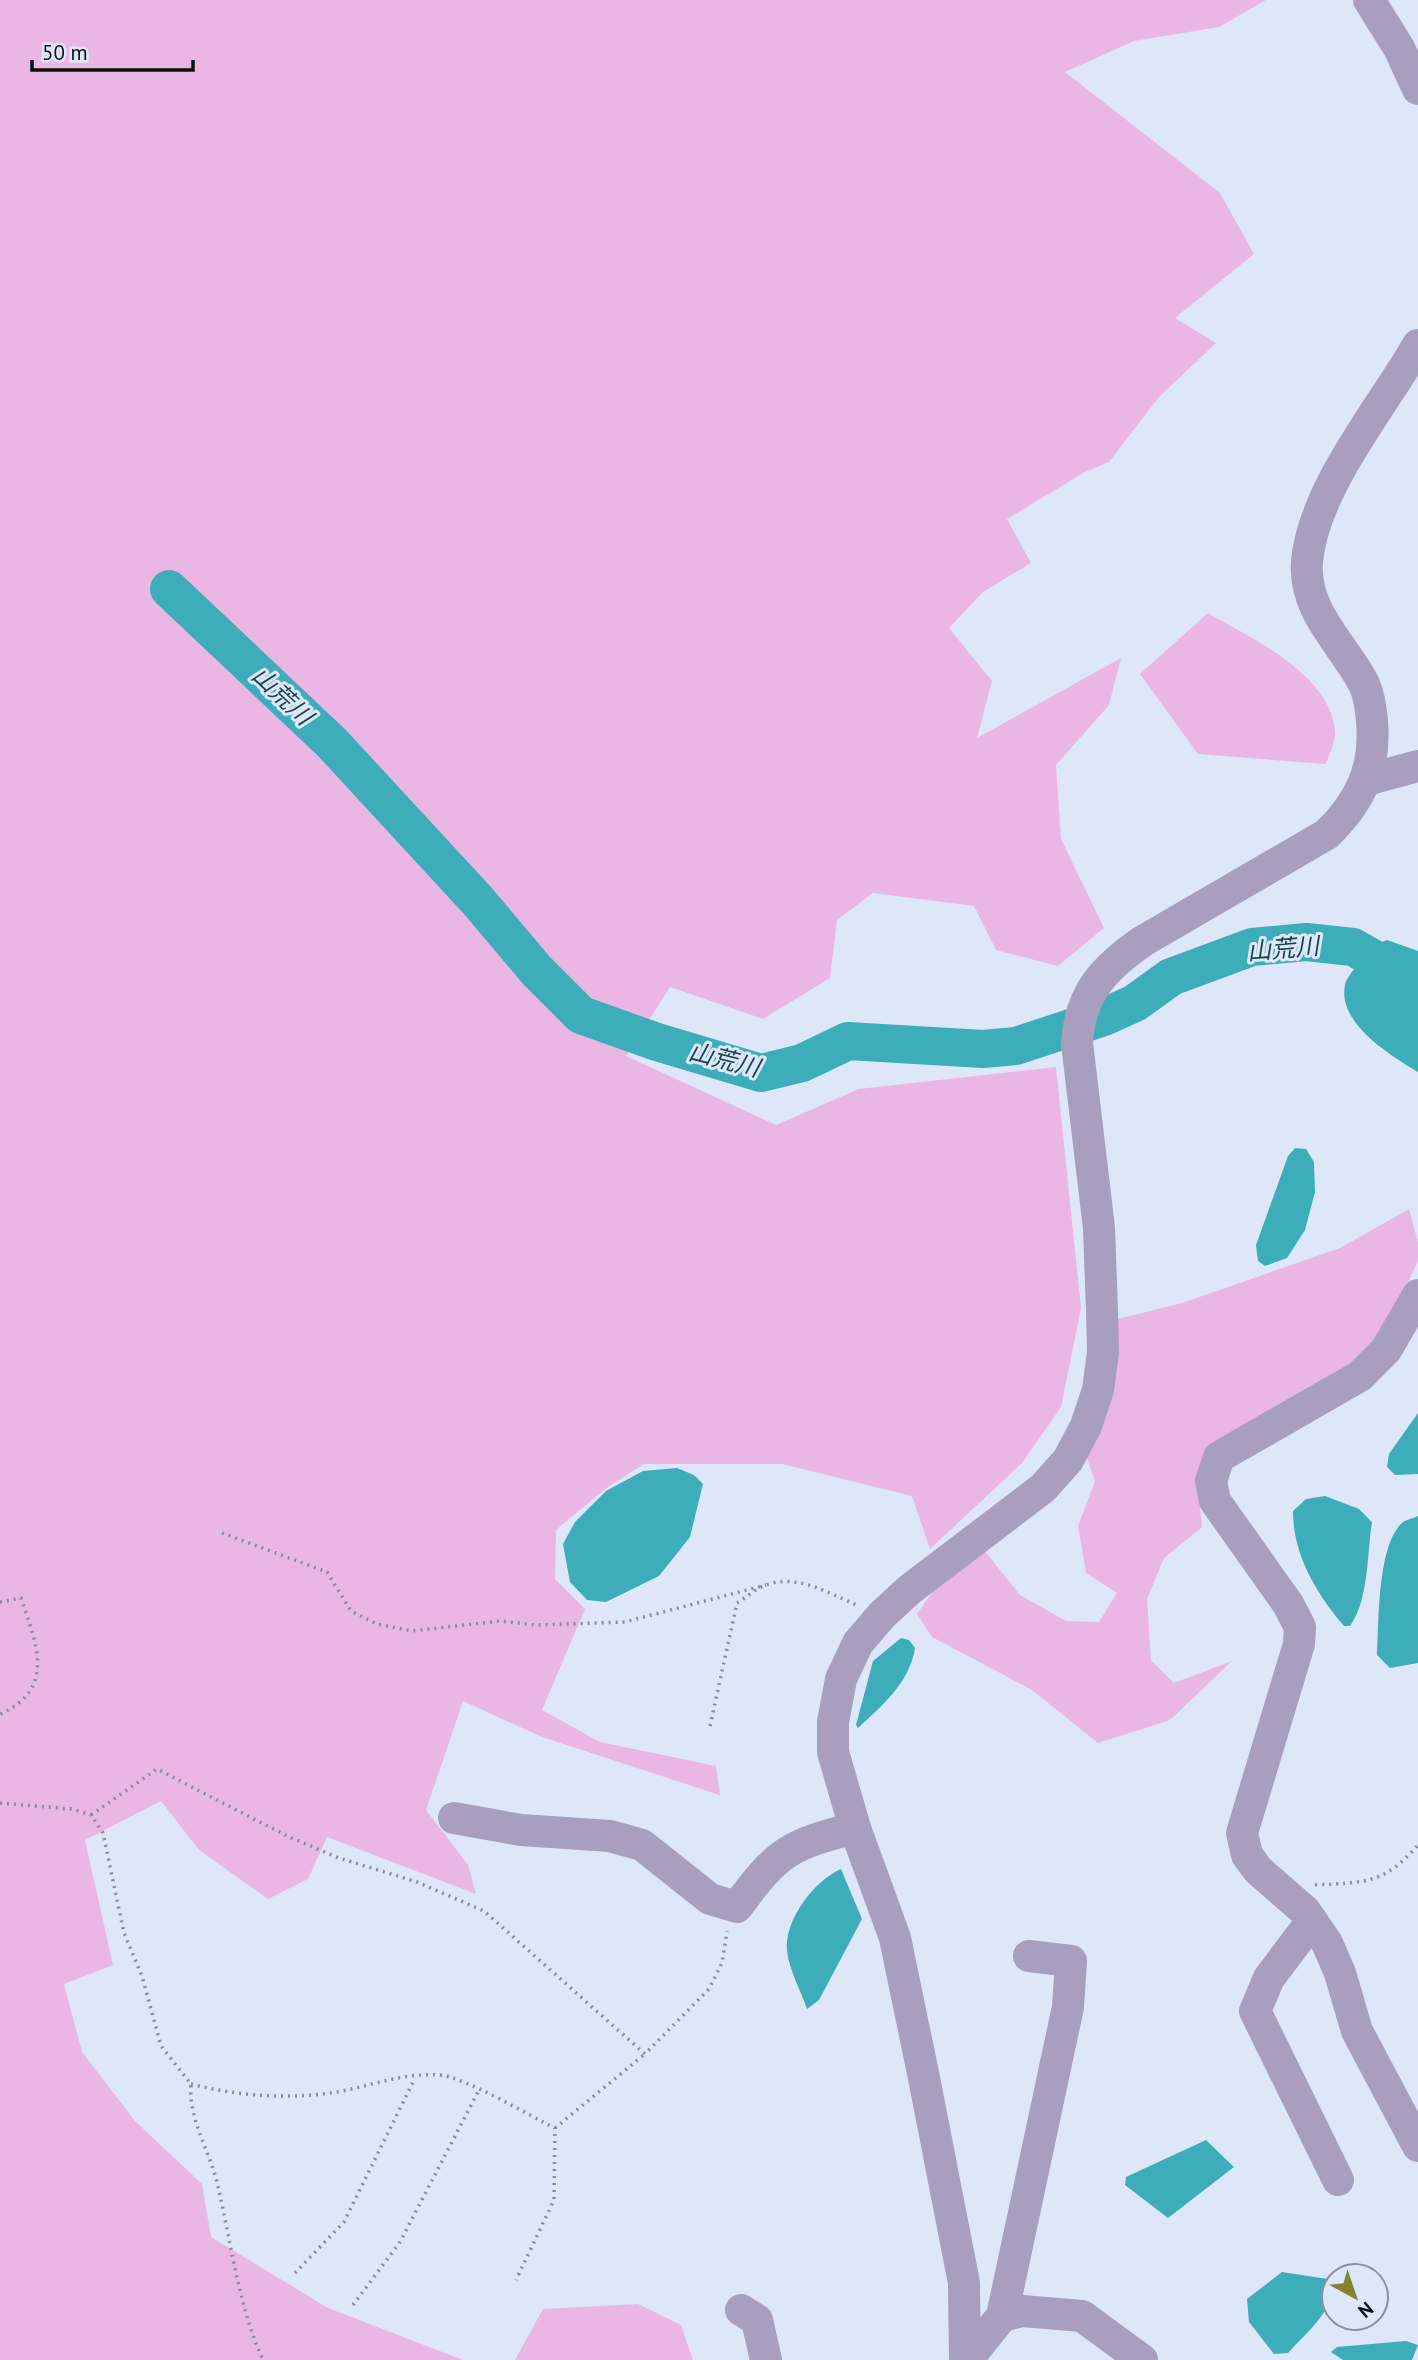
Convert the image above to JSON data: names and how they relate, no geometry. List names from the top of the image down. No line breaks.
{"water":["山荒川"],"scale_bar":"50 m","north":"bottom right"}
